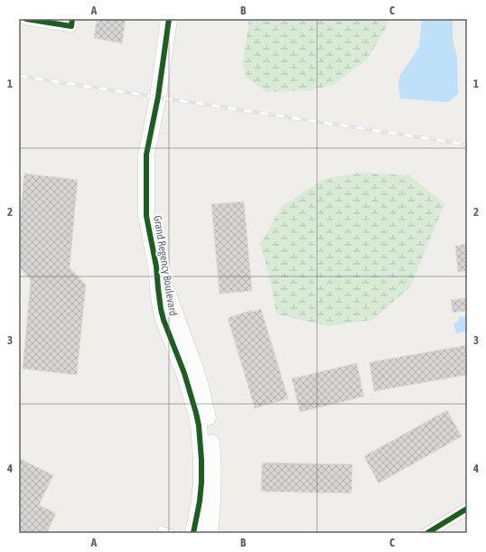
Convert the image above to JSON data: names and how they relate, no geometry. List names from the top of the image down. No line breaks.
{"streets":{"street":["Grand Regency Boulevard"]},"grid":{"columns":["A","B","C"],"rows":["1","2","3","4"]}}
